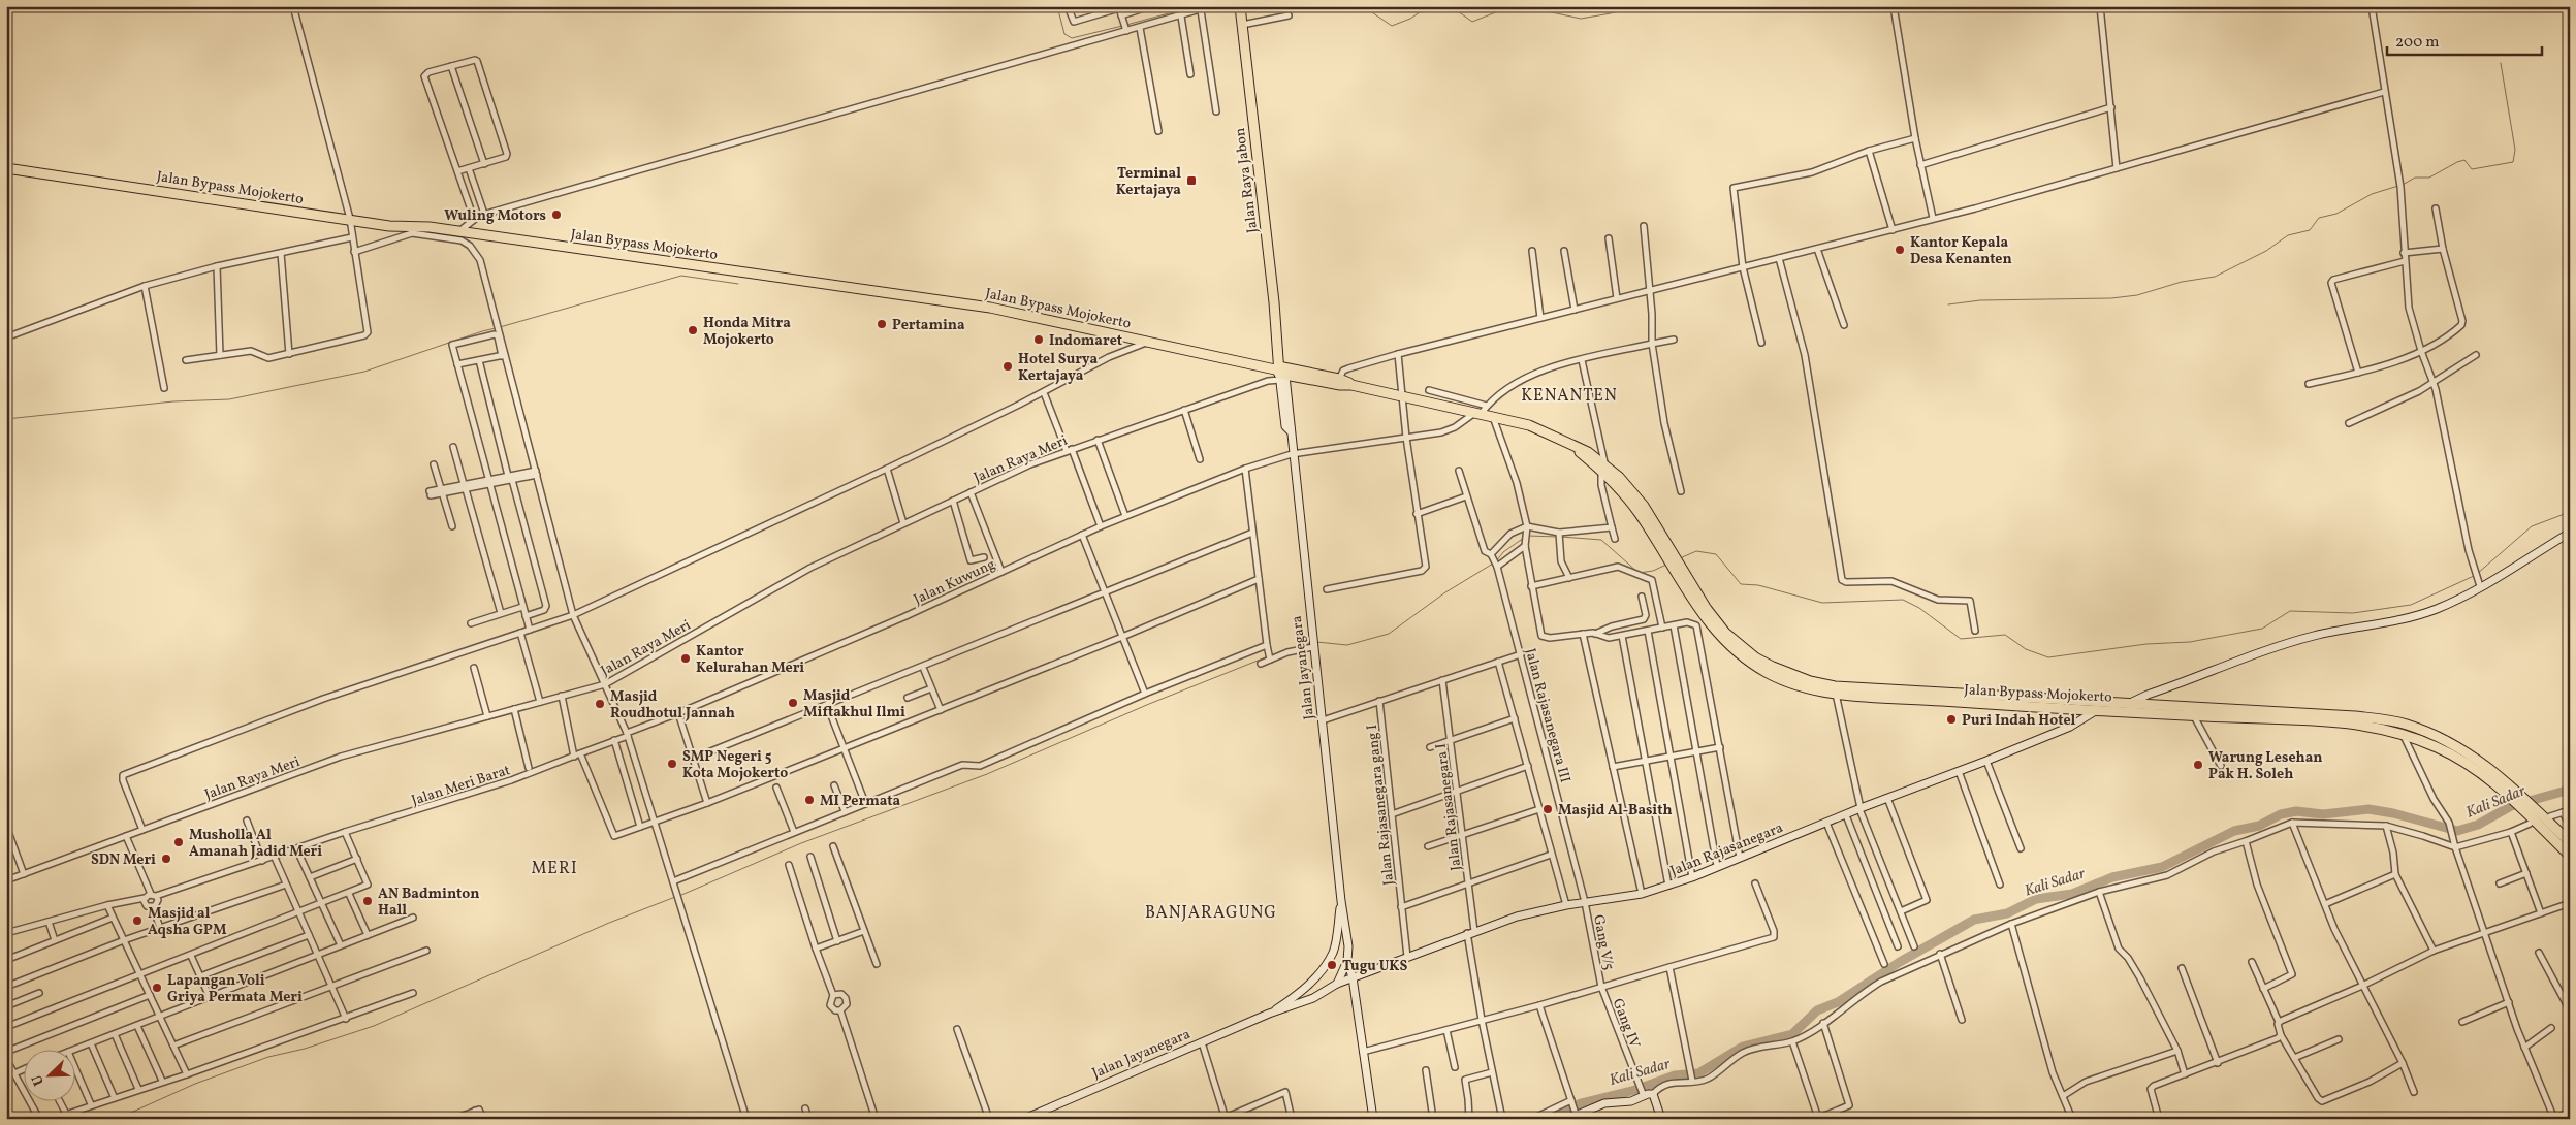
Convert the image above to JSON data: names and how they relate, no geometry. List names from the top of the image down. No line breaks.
{"streets":{"highway":["Jalan Raya Jabon","Jalan Bypass Mojokerto"],"street":["Jalan Raya Meri","Jalan Kuwung","Jalan Jayanegara","Jalan Rajasanegara III","Jalan Meri Barat","Jalan Rajasanegara gang I","Jalan Rajasanegara I","Jalan Rajasanegara","Gang V/5","Gang IV"]},"crossings":[["Jalan Raya Jabon","Jalan Bypass Mojokerto"],["Jalan Raya Jabon","Jalan Raya Meri"],["Jalan Raya Jabon","Jalan Jayanegara"],["Jalan Bypass Mojokerto","Jalan Raya Meri"],["Jalan Bypass Mojokerto","Jalan Kuwung"],["Jalan Bypass Mojokerto","Jalan Jayanegara"],["Jalan Bypass Mojokerto","Jalan Rajasanegara"],["Jalan Raya Meri","Jalan Jayanegara"],["Jalan Kuwung","Jalan Jayanegara"],["Jalan Kuwung","Jalan Meri Barat"],["Jalan Jayanegara","Jalan Rajasanegara"],["Jalan Rajasanegara III","Jalan Rajasanegara"],["Jalan Rajasanegara III","Gang V/5"],["Jalan Rajasanegara gang I","Jalan Rajasanegara"],["Jalan Rajasanegara I","Jalan Rajasanegara"],["Jalan Rajasanegara","Gang V/5"],["Gang V/5","Gang IV"]],"districts":["KENANTEN","MERI","BANJARAGUNG"],"water":["Kali Sadar"],"places":{"transit":["Terminal Kertajaya"],"other":["Wuling Motors","Kantor Kepala Desa Kenanten","Pertamina","Honda Mitra Mojokerto","Indomaret","Hotel Surya Kertajaya","Kantor Kelurahan Meri","Masjid Miftakhul Ilmi","Masjid Roudhotul Jannah","Puri Indah Hotel","SMP Negeri 5 Kota Mojokerto","Warung Lesehan Pak H. Soleh","MI Permata","Masjid Al-Basith","Musholla Al Amanah Jadid Meri","SDN Meri","AN Badminton Hall","Masjid al Aqsha GPM","Tugu UKS","Lapangan Voli Griya Permata Meri"]},"scale_bar":"200 m","north":"bottom left"}
